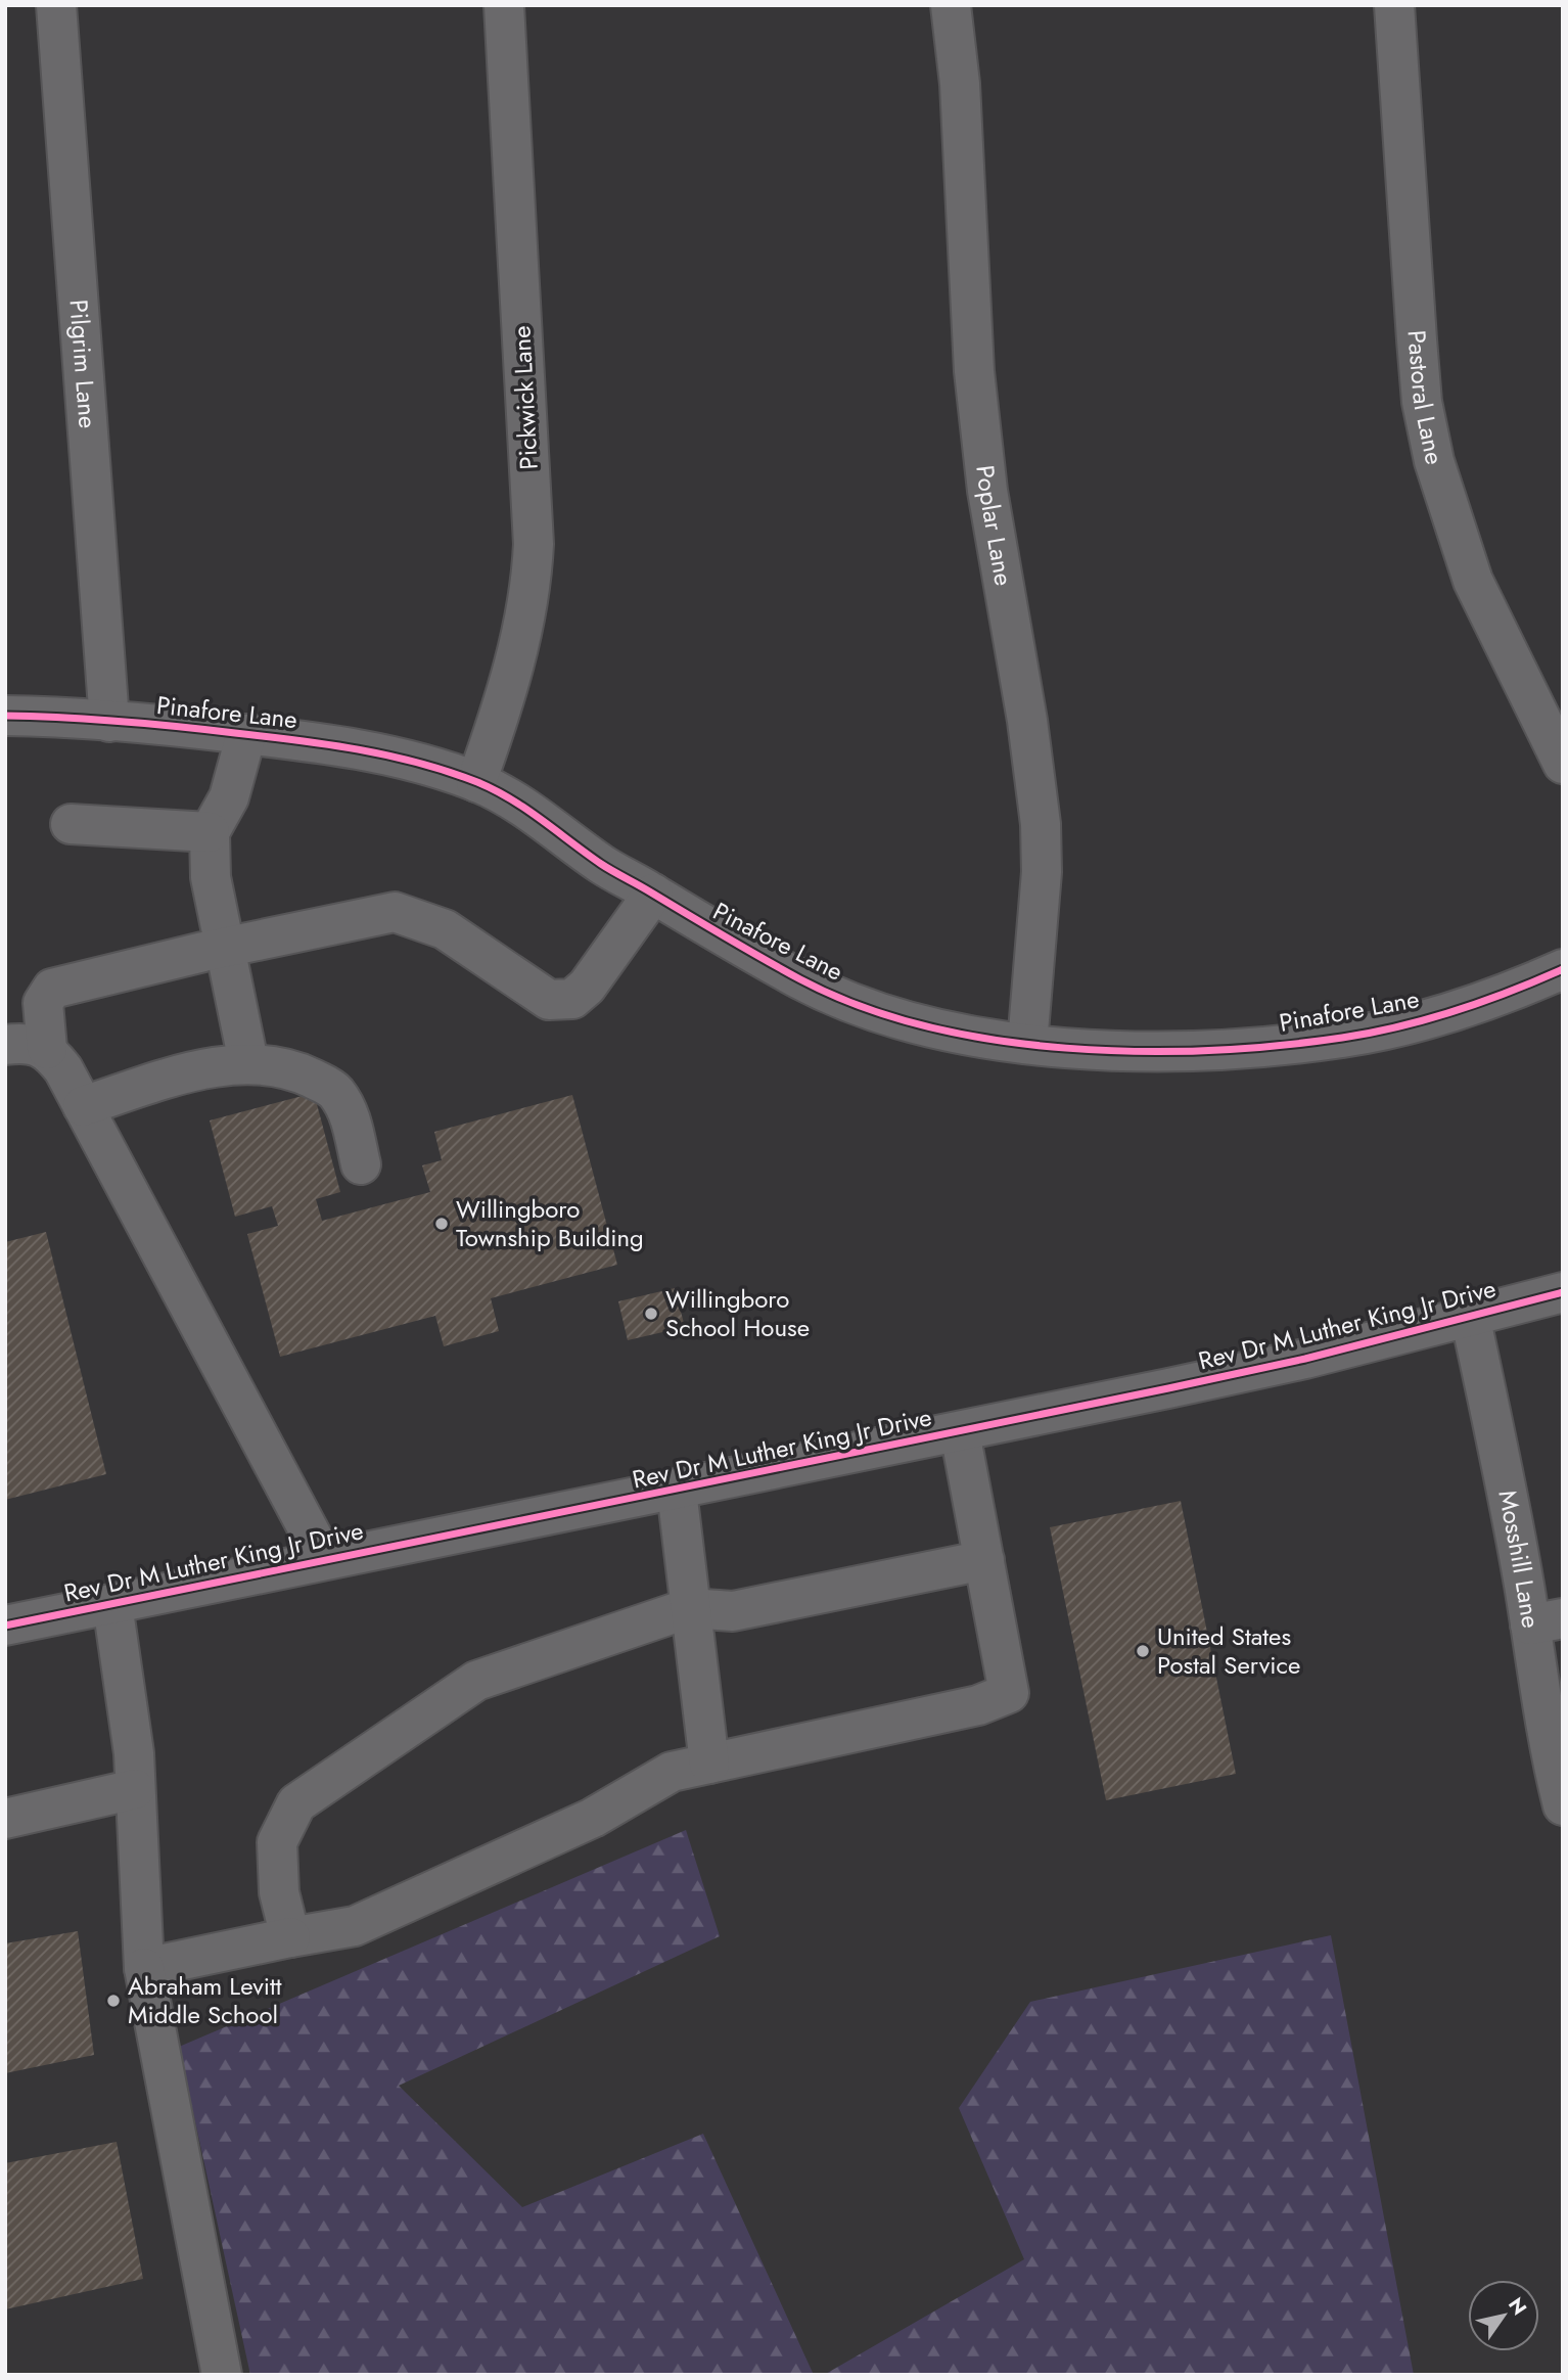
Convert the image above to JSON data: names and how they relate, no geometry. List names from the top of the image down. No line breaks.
{"streets":{"street":["Pilgrim Lane","Pastoral Lane","Pickwick Lane","Poplar Lane","Pinafore Lane","Rev Dr M Luther King Jr Drive","Mosshill Lane"]},"crossings":[["Pilgrim Lane","Pinafore Lane"],["Pickwick Lane","Pinafore Lane"],["Poplar Lane","Pinafore Lane"],["Rev Dr M Luther King Jr Drive","Mosshill Lane"]],"places":["Willingboro Township Building","Willingboro School House","United States Postal Service","Abraham Levitt Middle School"],"north":"top right"}
